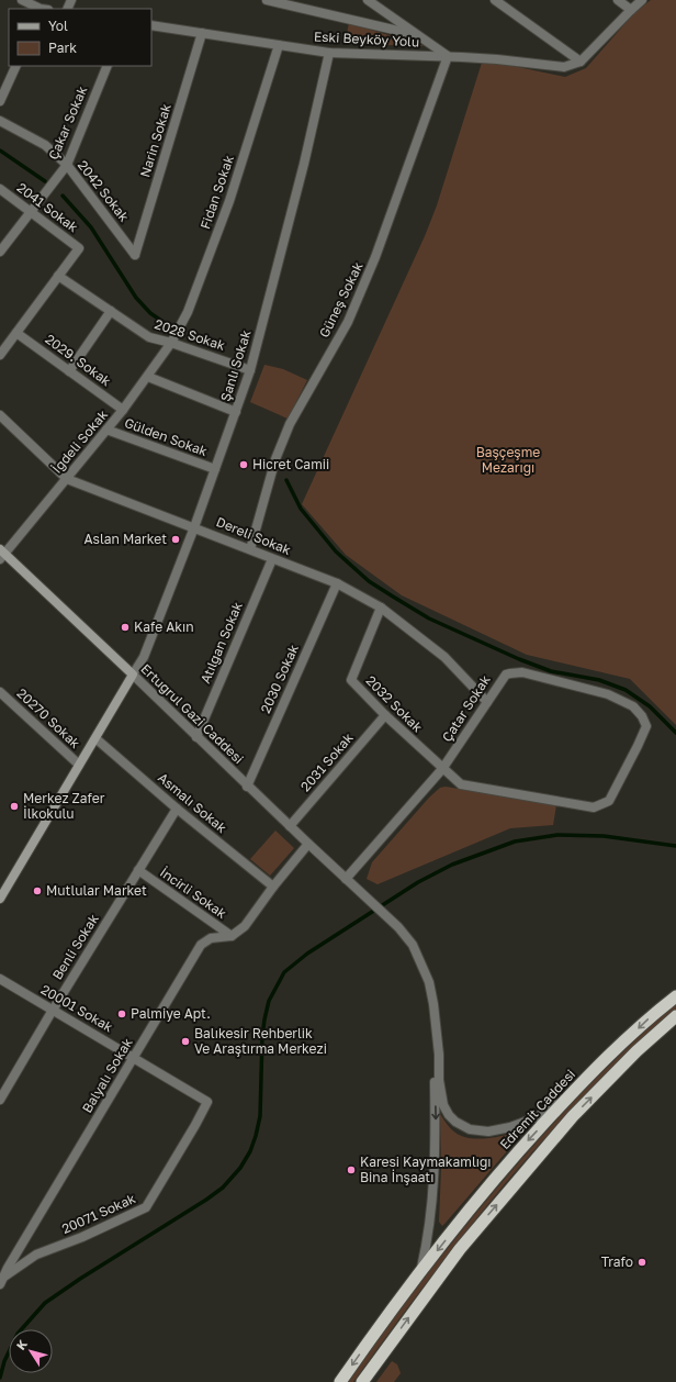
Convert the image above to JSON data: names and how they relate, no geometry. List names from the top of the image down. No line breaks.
{"streets":{"highway":["Edremit Caddesi"],"main road":["Ertuğrul Gazi Caddesi"],"street":["Eski Beyköy Yolu","Çakar Sokak","Narin Sokak","2042 Sokak","Fidan Sokak","2041 Sokak","Güneş Sokak","2028 Sokak","2029. Sokak","Şanlı Sokak","Gülden Sokak","İğdeli Sokak","Dereli Sokak","Atılgan Sokak","2030 Sokak","2032 Sokak","Çatar Sokak","20270 Sokak","2031 Sokak","Asmalı Sokak","İncirli Sokak","Benli Sokak","20001 Sokak","Balyalı Sokak","20071 Sokak"]},"crossings":[["Eski Beyköy Yolu","Narin Sokak"],["Eski Beyköy Yolu","Fidan Sokak"],["Eski Beyköy Yolu","Güneş Sokak"],["Eski Beyköy Yolu","Şanlı Sokak"],["Çakar Sokak","2042 Sokak"],["Çakar Sokak","2041 Sokak"],["Narin Sokak","2042 Sokak"],["Fidan Sokak","2028 Sokak"],["Fidan Sokak","İğdeli Sokak"],["2041 Sokak","2028 Sokak"],["Güneş Sokak","Dereli Sokak"],["2028 Sokak","Şanlı Sokak"],["2028 Sokak","İğdeli Sokak"],["2029. Sokak","İğdeli Sokak"],["Şanlı Sokak","Gülden Sokak"],["Şanlı Sokak","Dereli Sokak"],["Şanlı Sokak","Ertuğrul Gazi Caddesi"],["Gülden Sokak","İğdeli Sokak"],["İğdeli Sokak","Dereli Sokak"],["İğdeli Sokak","Ertuğrul Gazi Caddesi"],["Dereli Sokak","Atılgan Sokak"],["Dereli Sokak","2030 Sokak"],["Dereli Sokak","2032 Sokak"],["Dereli Sokak","Çatar Sokak"],["Atılgan Sokak","Ertuğrul Gazi Caddesi"],["2030 Sokak","Ertuğrul Gazi Caddesi"],["2032 Sokak","Çatar Sokak"],["2032 Sokak","2031 Sokak"],["Çatar Sokak","Ertuğrul Gazi Caddesi"],["Ertuğrul Gazi Caddesi","2031 Sokak"],["Asmalı Sokak","Benli Sokak"],["İncirli Sokak","Benli Sokak"],["İncirli Sokak","Balyalı Sokak"],["Benli Sokak","20001 Sokak"],["20001 Sokak","Balyalı Sokak"],["20001 Sokak","20071 Sokak"],["Balyalı Sokak","20071 Sokak"]],"parks":["Başçeşme Mezarığı"],"places":["Hicret Camii","Aslan Market","Kafe Akın","Merkez Zafer İlkokulu","Mutlular Market","Palmiye Apt.","Balıkesir Rehberlik Ve Araştırma Merkezi","Karesi Kaymakamlığı Bina İnşaatı","Trafo"],"legend":["Yol","Park"],"north":"top left"}
